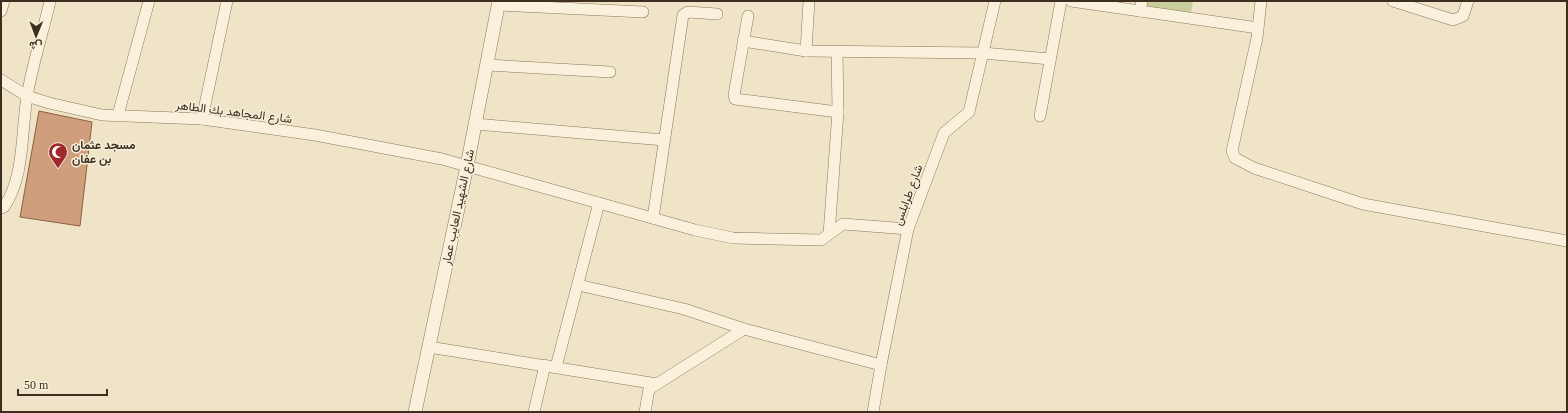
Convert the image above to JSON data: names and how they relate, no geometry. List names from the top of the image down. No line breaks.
{"streets":{"street":["شارع المجاهد بك الطاهر","شارع طرابلس","شارع الشهيد العايب عمار"]},"crossings":[["شارع المجاهد بك الطاهر","شارع طرابلس"],["شارع المجاهد بك الطاهر","شارع الشهيد العايب عمار"]],"places":{"mosque":["مسجد عثمان بن عفان"]},"scale_bar":"50 m","north":"bottom"}
